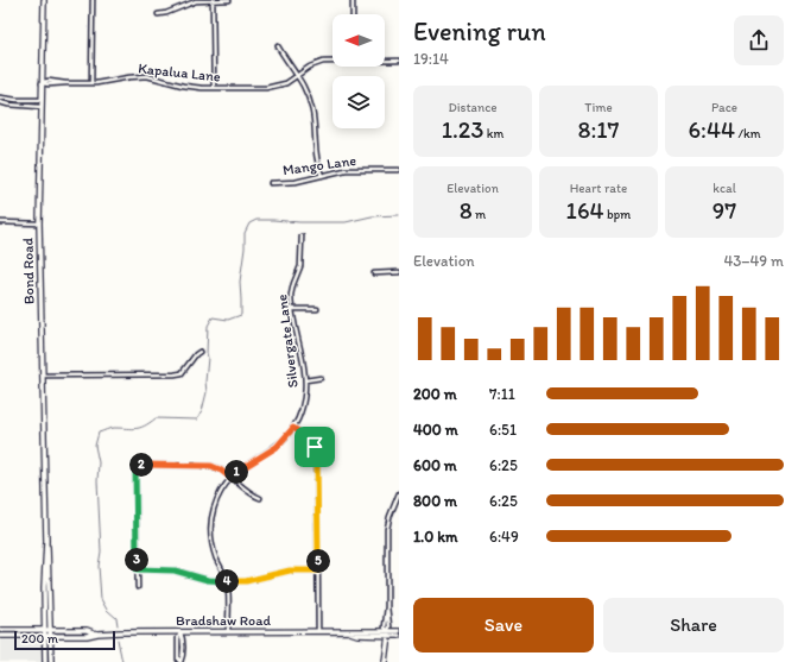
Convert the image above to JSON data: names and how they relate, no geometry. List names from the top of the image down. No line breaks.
{"streets":{"main road":["Bond Road","Bradshaw Road"],"street":["Kapalua Lane","Mango Lane","Silvergate Lane"]},"crossings":[["Kapalua Lane","Bond Road"],["Bond Road","Bradshaw Road"],["Silvergate Lane","Bradshaw Road"]],"scale_bar":"200 m","north":"left","page":{"heading":["Evening run","19:14"],"stats":[["Distance","1.23 km"],["Time","8:17"],["Pace","6:44 /km"],["Elevation","8 m"],["Heart rate","164 bpm"],["kcal","97"]],"chart":["Elevation","43–49 m"],"list":[{"name":"200 m","note":"7:11"},{"name":"400 m","note":"6:51"},{"name":"600 m","note":"6:25"},{"name":"800 m","note":"6:25"},{"name":"1.0 km","note":"6:49"}],"pins":["2","1","3","5","4"],"buttons":["Save","Share"],"scale":"200 m"}}
